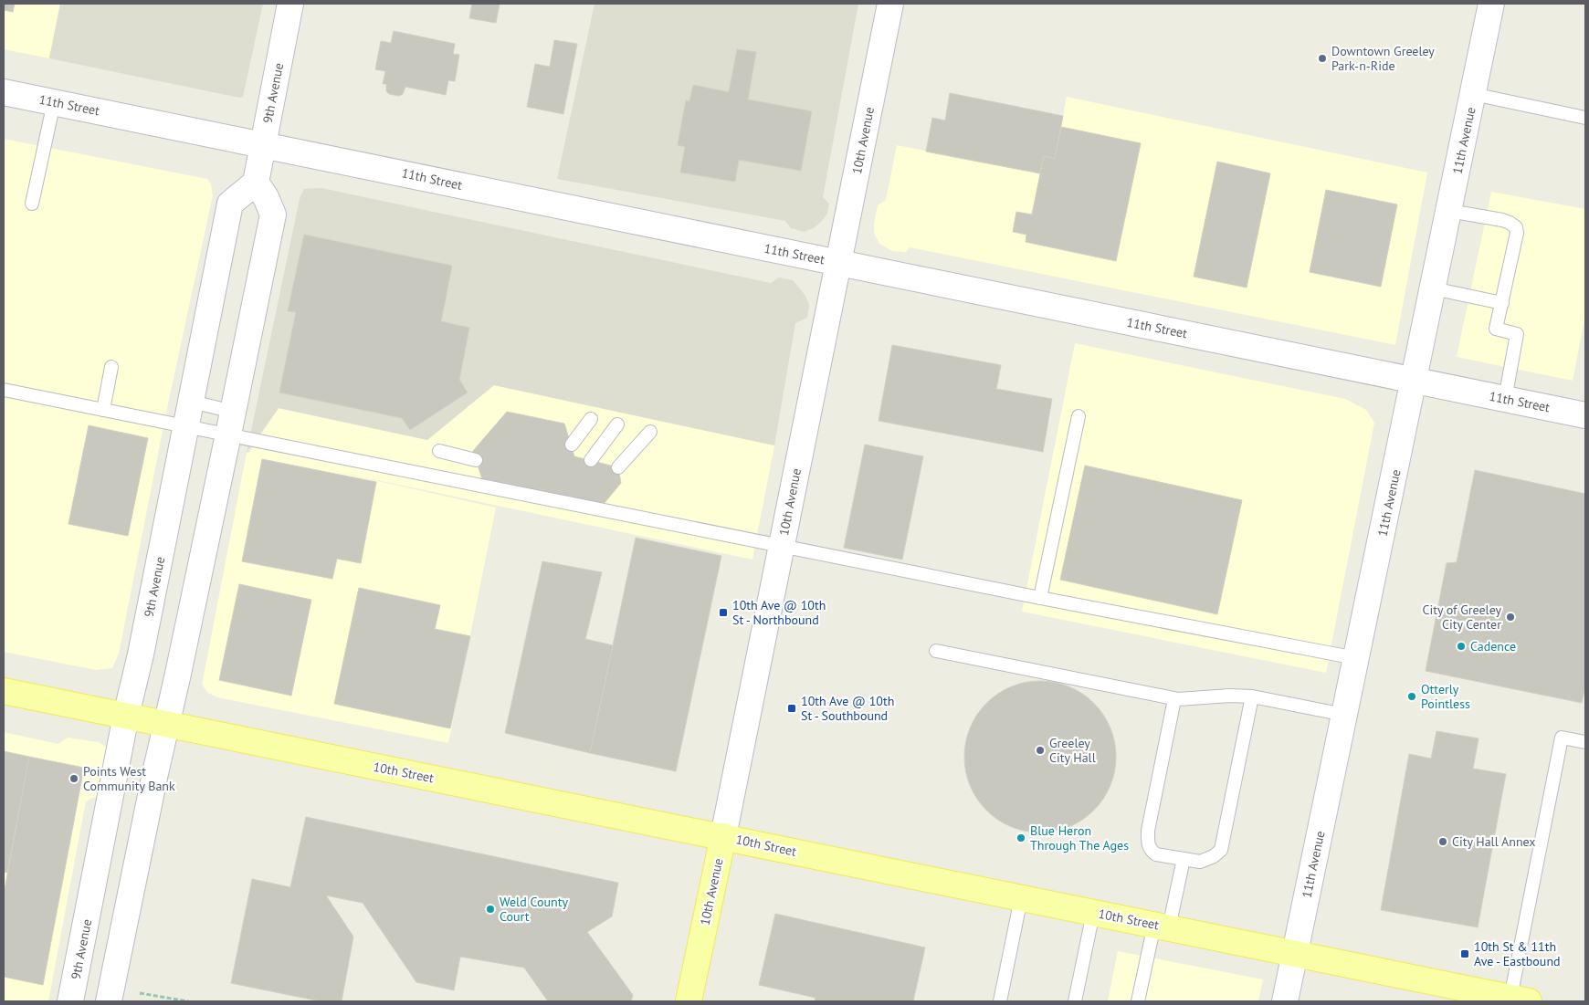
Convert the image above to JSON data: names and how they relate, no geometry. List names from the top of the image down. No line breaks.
{"streets":{"main road":["10th Avenue","10th Street"],"street":["9th Avenue","11th Street","11th Avenue"]},"crossings":[["9th Avenue","11th Street"],["9th Avenue","10th Street"],["11th Street","10th Avenue"],["11th Street","11th Avenue"],["10th Avenue","10th Street"],["11th Avenue","10th Street"]],"places":{"other":["Downtown Greeley Park-n-Ride","City of Greeley City Center","Cadence","Otterly Pointless","Greeley City Hall","Points West Community Bank","Blue Heron Through The Ages","City Hall Annex","Weld County Court"],"transit":["10th Ave @ 10th St - Northbound","10th Ave @ 10th St - Southbound","10th St & 11th Ave - Eastbound"]}}
